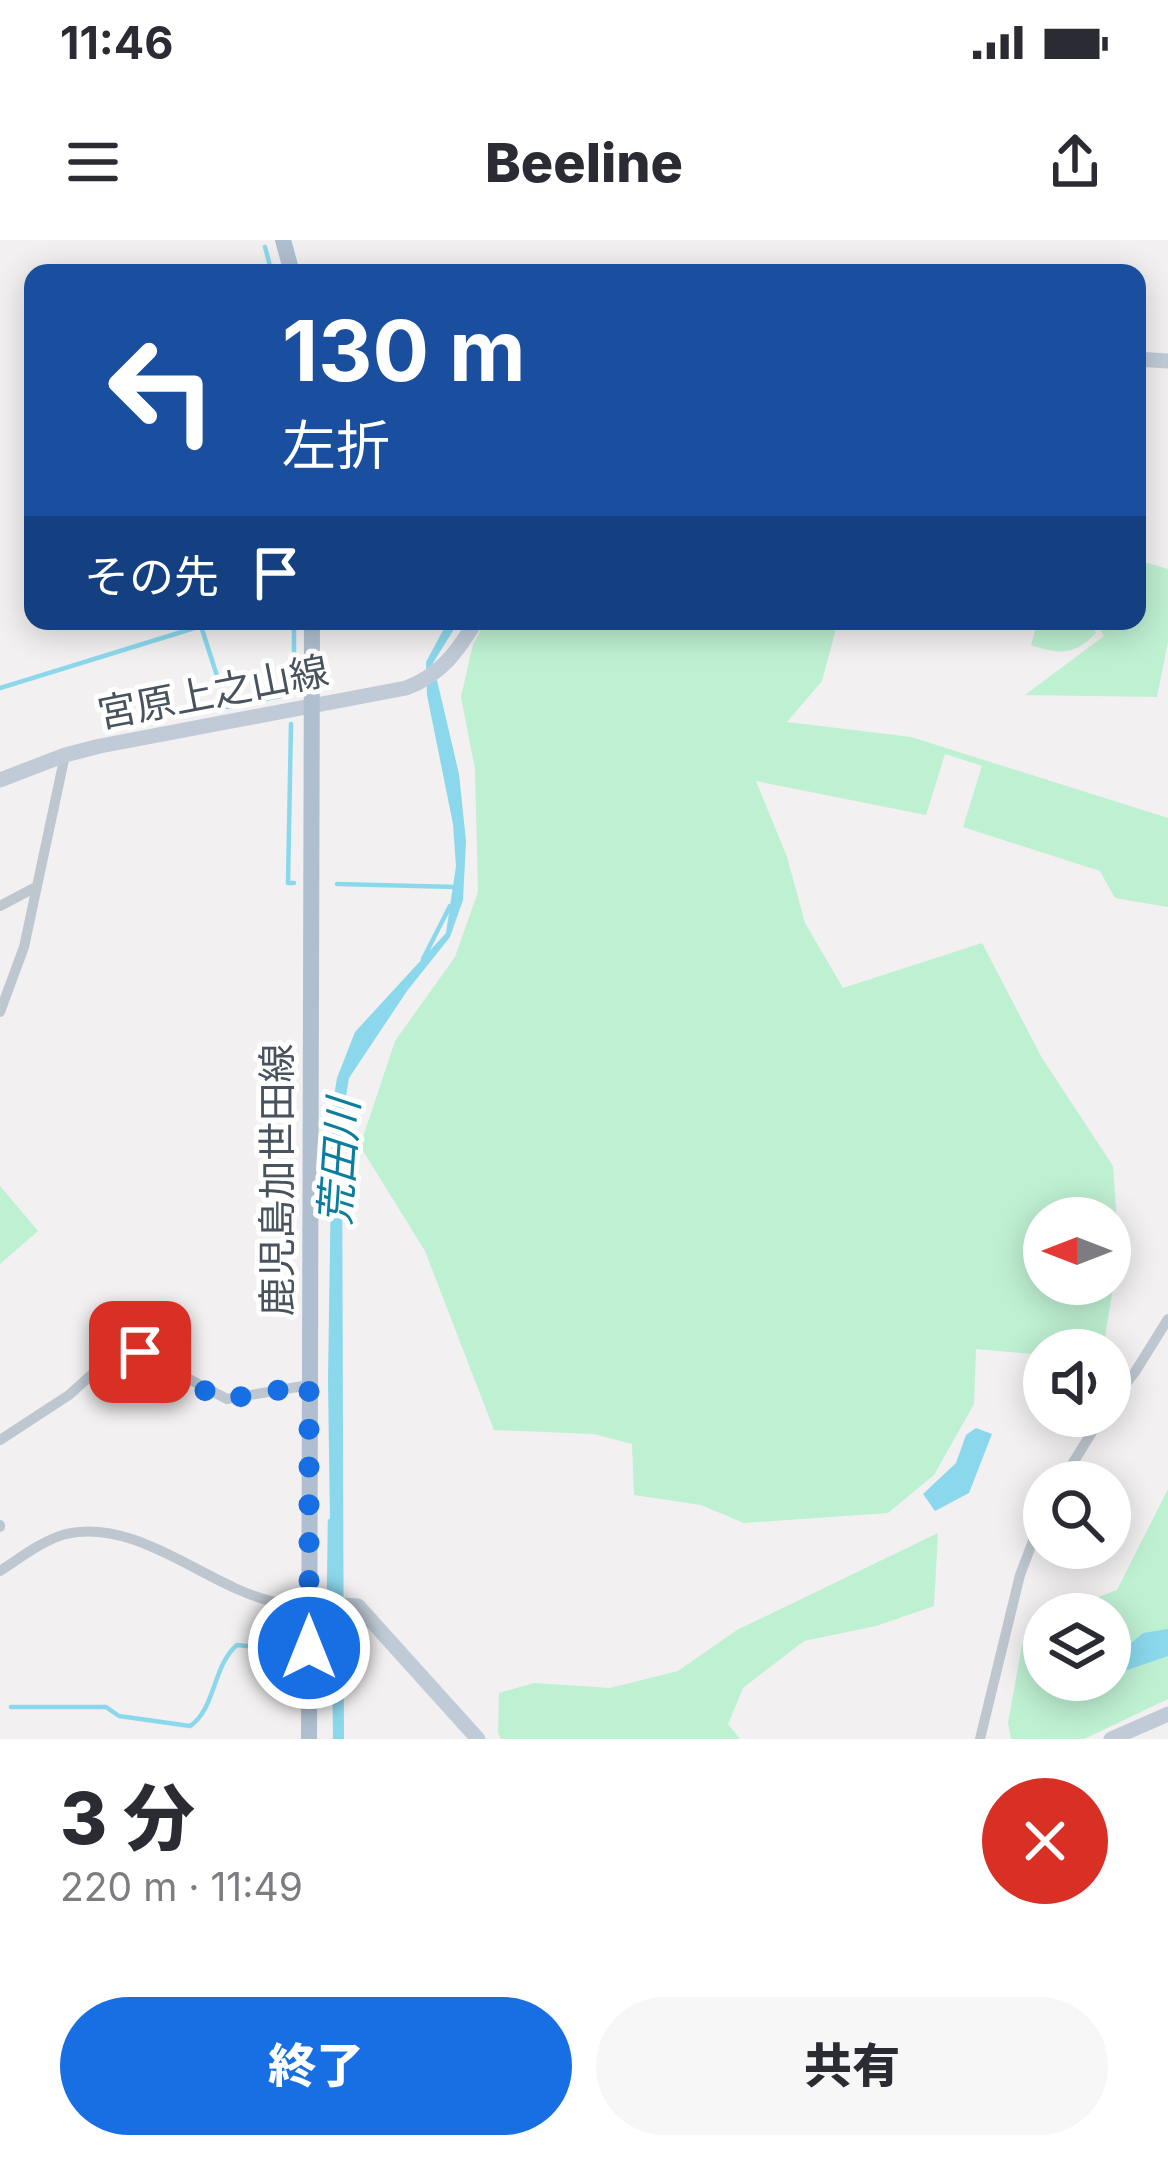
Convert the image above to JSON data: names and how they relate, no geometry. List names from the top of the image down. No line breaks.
{"streets":{"main road":["鹿児島加世田線"],"street":["宮原上之山線"]},"crossings":[["宮原上之山線","鹿児島加世田線"]],"water":["荒田川"],"north":"left","page":{"status":"11:46","header":"Beeline","turn":["130 m","左折"],"then":"その先","heading":["3 分","220 m · 11:49"],"buttons":["終了","共有"]}}
